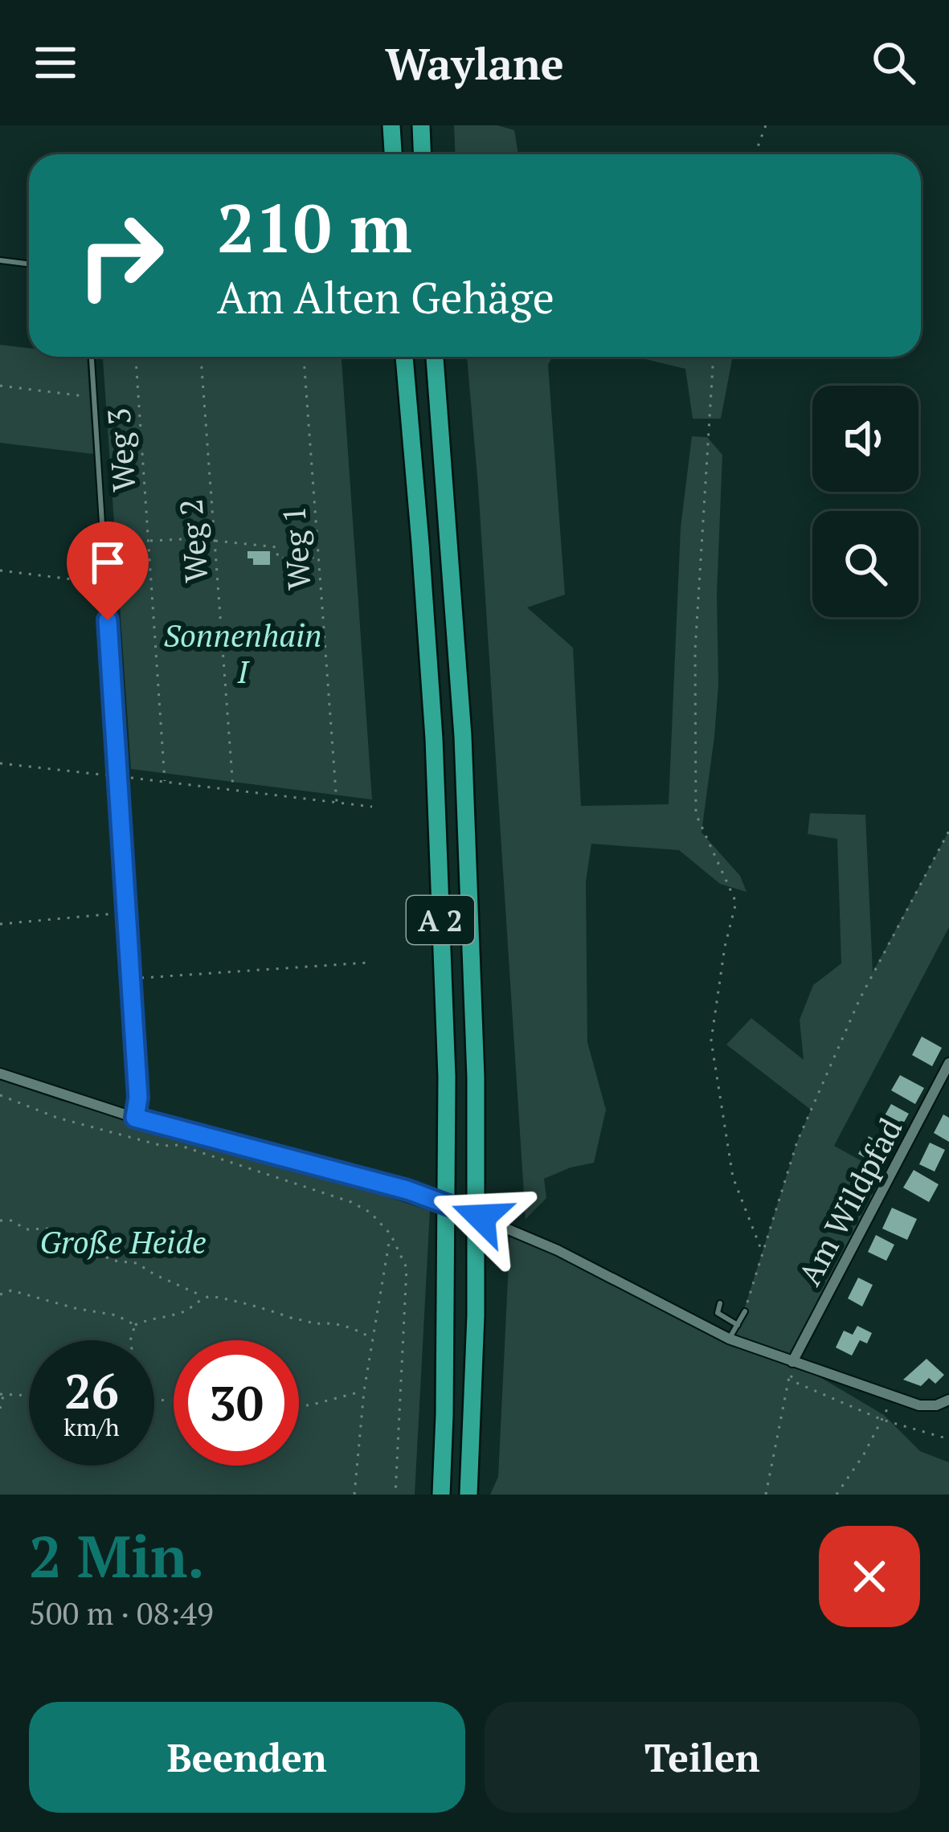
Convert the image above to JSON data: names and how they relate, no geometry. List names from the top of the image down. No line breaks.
{"streets":{"highway":["A 2"],"street":["Am Wildpfad"],"path":["Weg 3","Weg 2","Weg 1"]},"parks":["Sonnenhain I","Große Heide"],"page":{"header":"Waylane","turn":["210 m","Am Alten Gehäge"],"speed":"26 km/h","limit":"30","heading":["2 Min.","500 m · 08:49"],"buttons":["Beenden","Teilen"]}}
